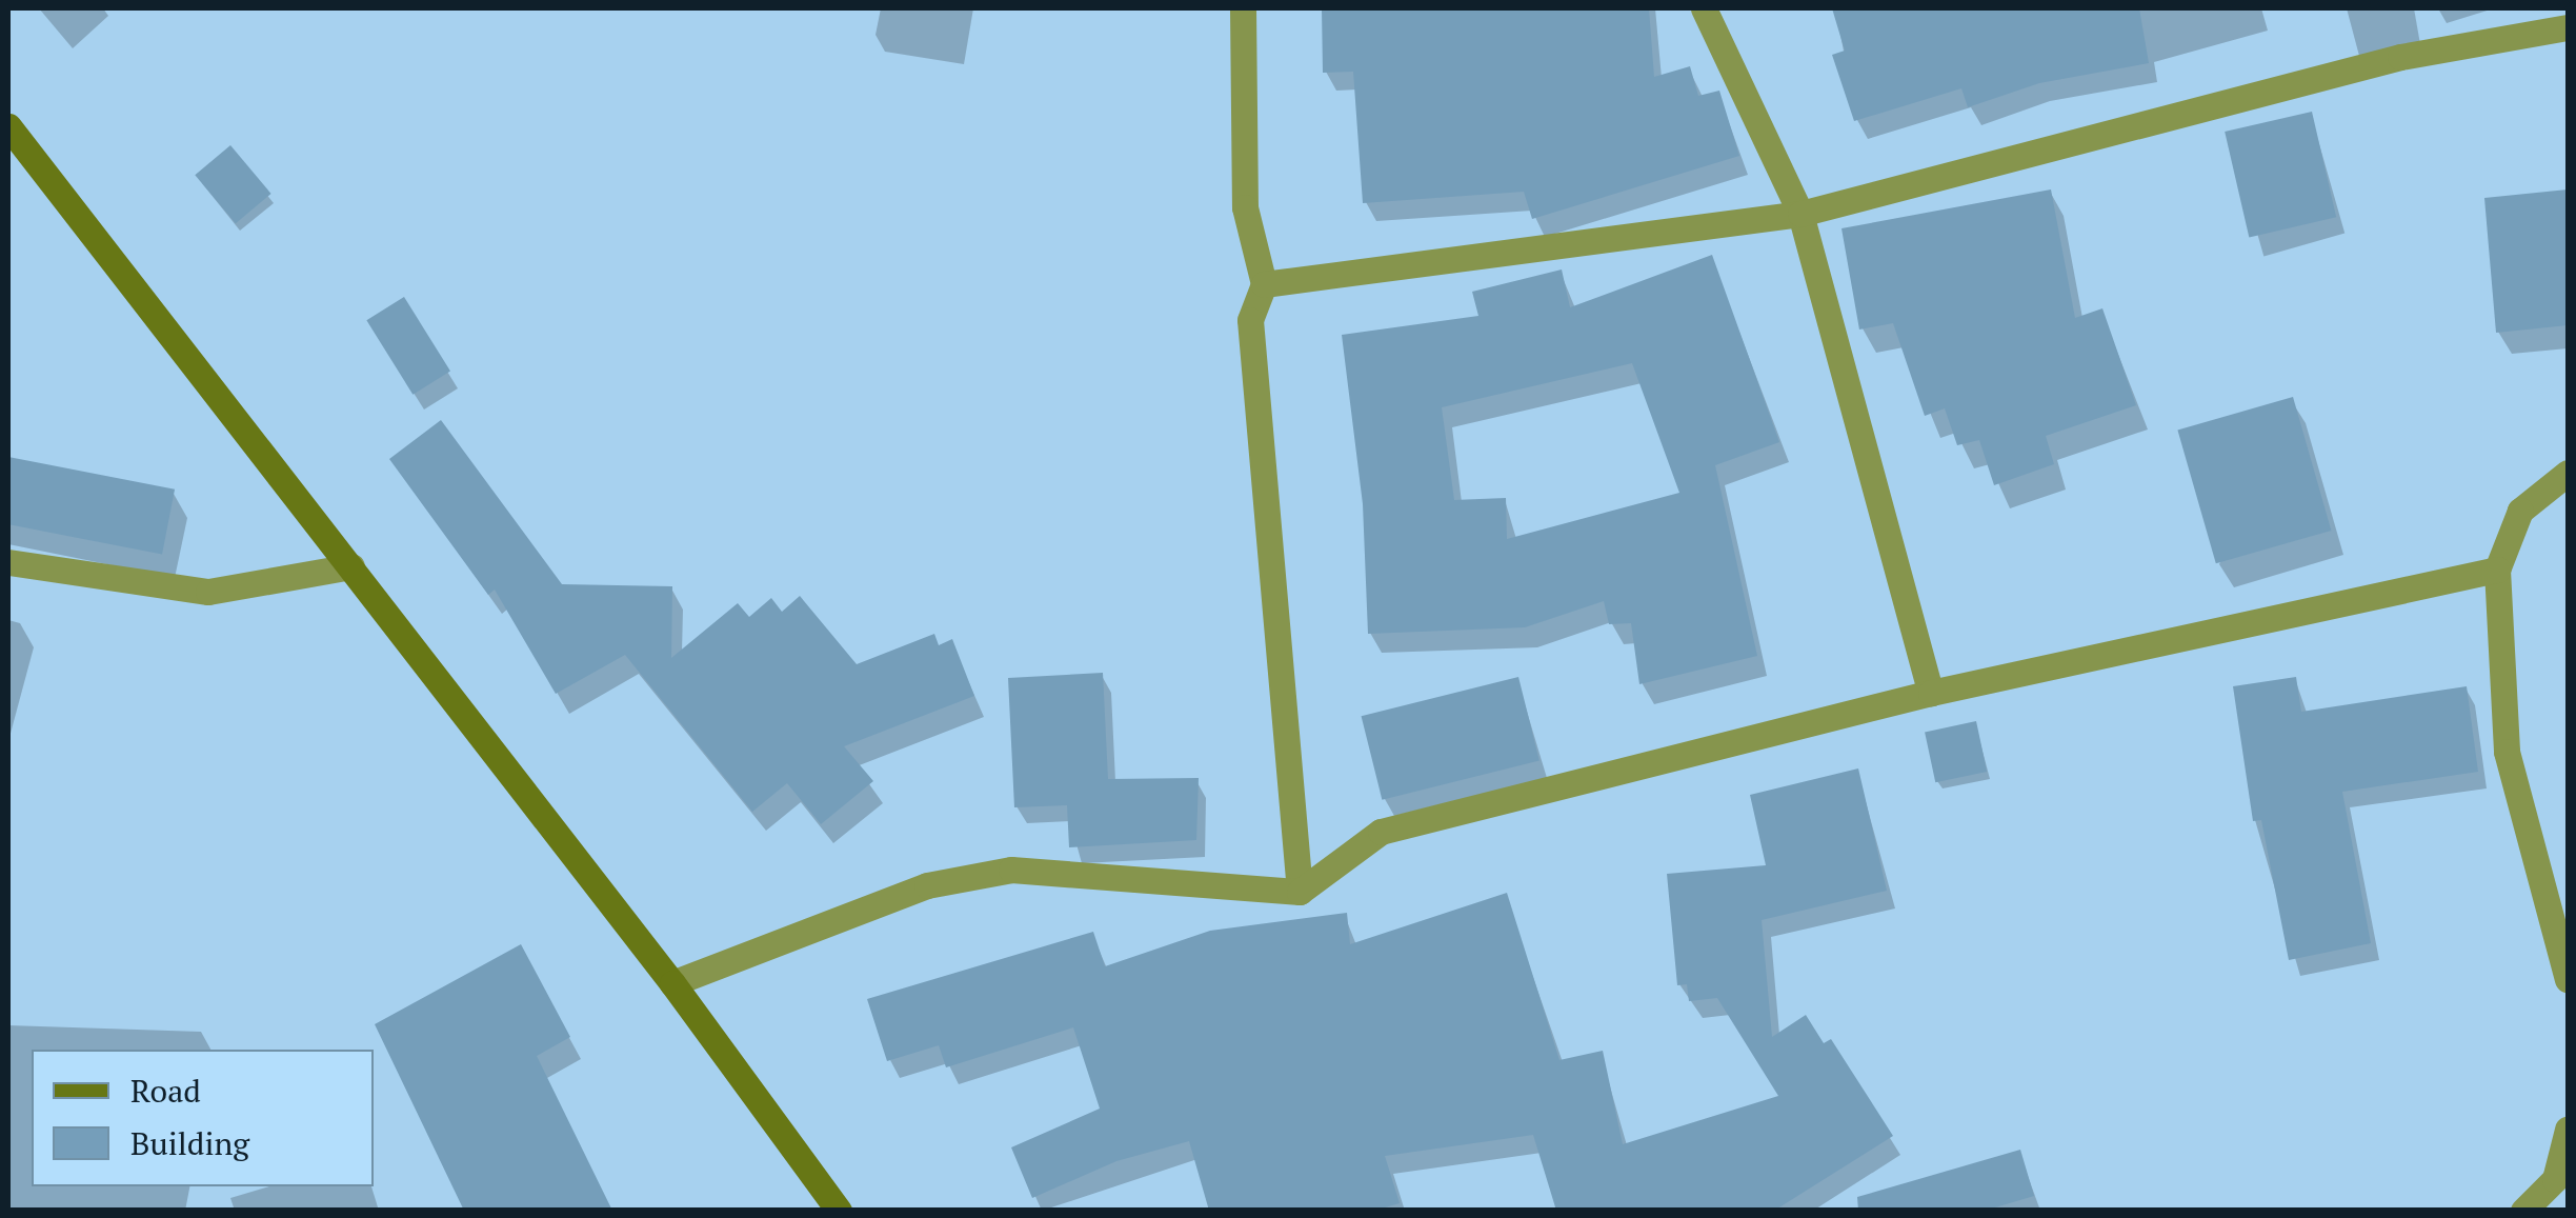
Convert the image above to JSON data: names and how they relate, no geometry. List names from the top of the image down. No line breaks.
{"legend":["Road","Building"]}
